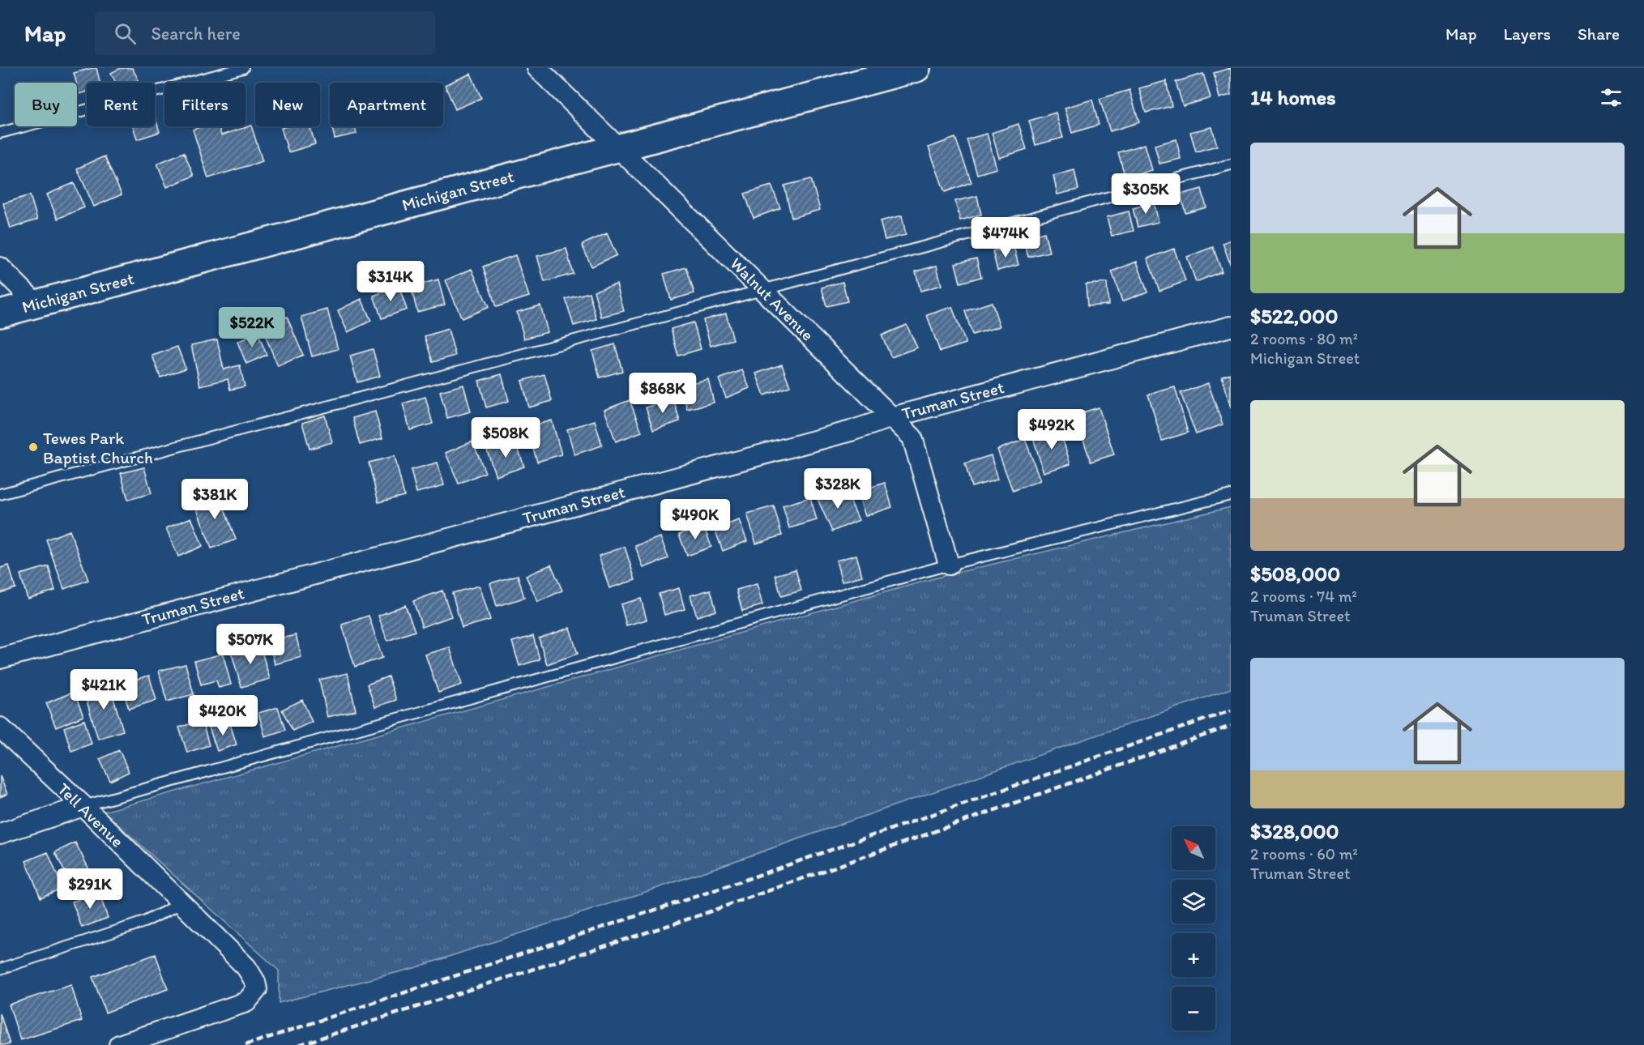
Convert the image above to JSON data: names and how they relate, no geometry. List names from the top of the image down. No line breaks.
{"streets":{"main road":["Michigan Street"],"street":["Walnut Avenue","Truman Street","Tell Avenue"]},"crossings":[["Michigan Street","Walnut Avenue"],["Walnut Avenue","Truman Street"]],"places":["Tewes Park Baptist Church"],"north":"top left","page":{"header":"Map","search":"Search here","nav":["Map","Layers","Share"],"heading":"14 homes","chip":["Buy","Rent","Filters","New","Apartment"],"list":[{"name":"$522,000","note":"2 rooms · 80 m² · Michigan Street"},{"name":"$508,000","note":"2 rooms · 74 m² · Truman Street"},{"name":"$328,000","note":"2 rooms · 60 m² · Truman Street"}],"price":["$305K","$474K","$314K","$522K","$868K","$492K","$508K","$328K","$381K","$490K","$507K","$421K","$420K","$291K"],"map_buttons":["+","−"]}}
